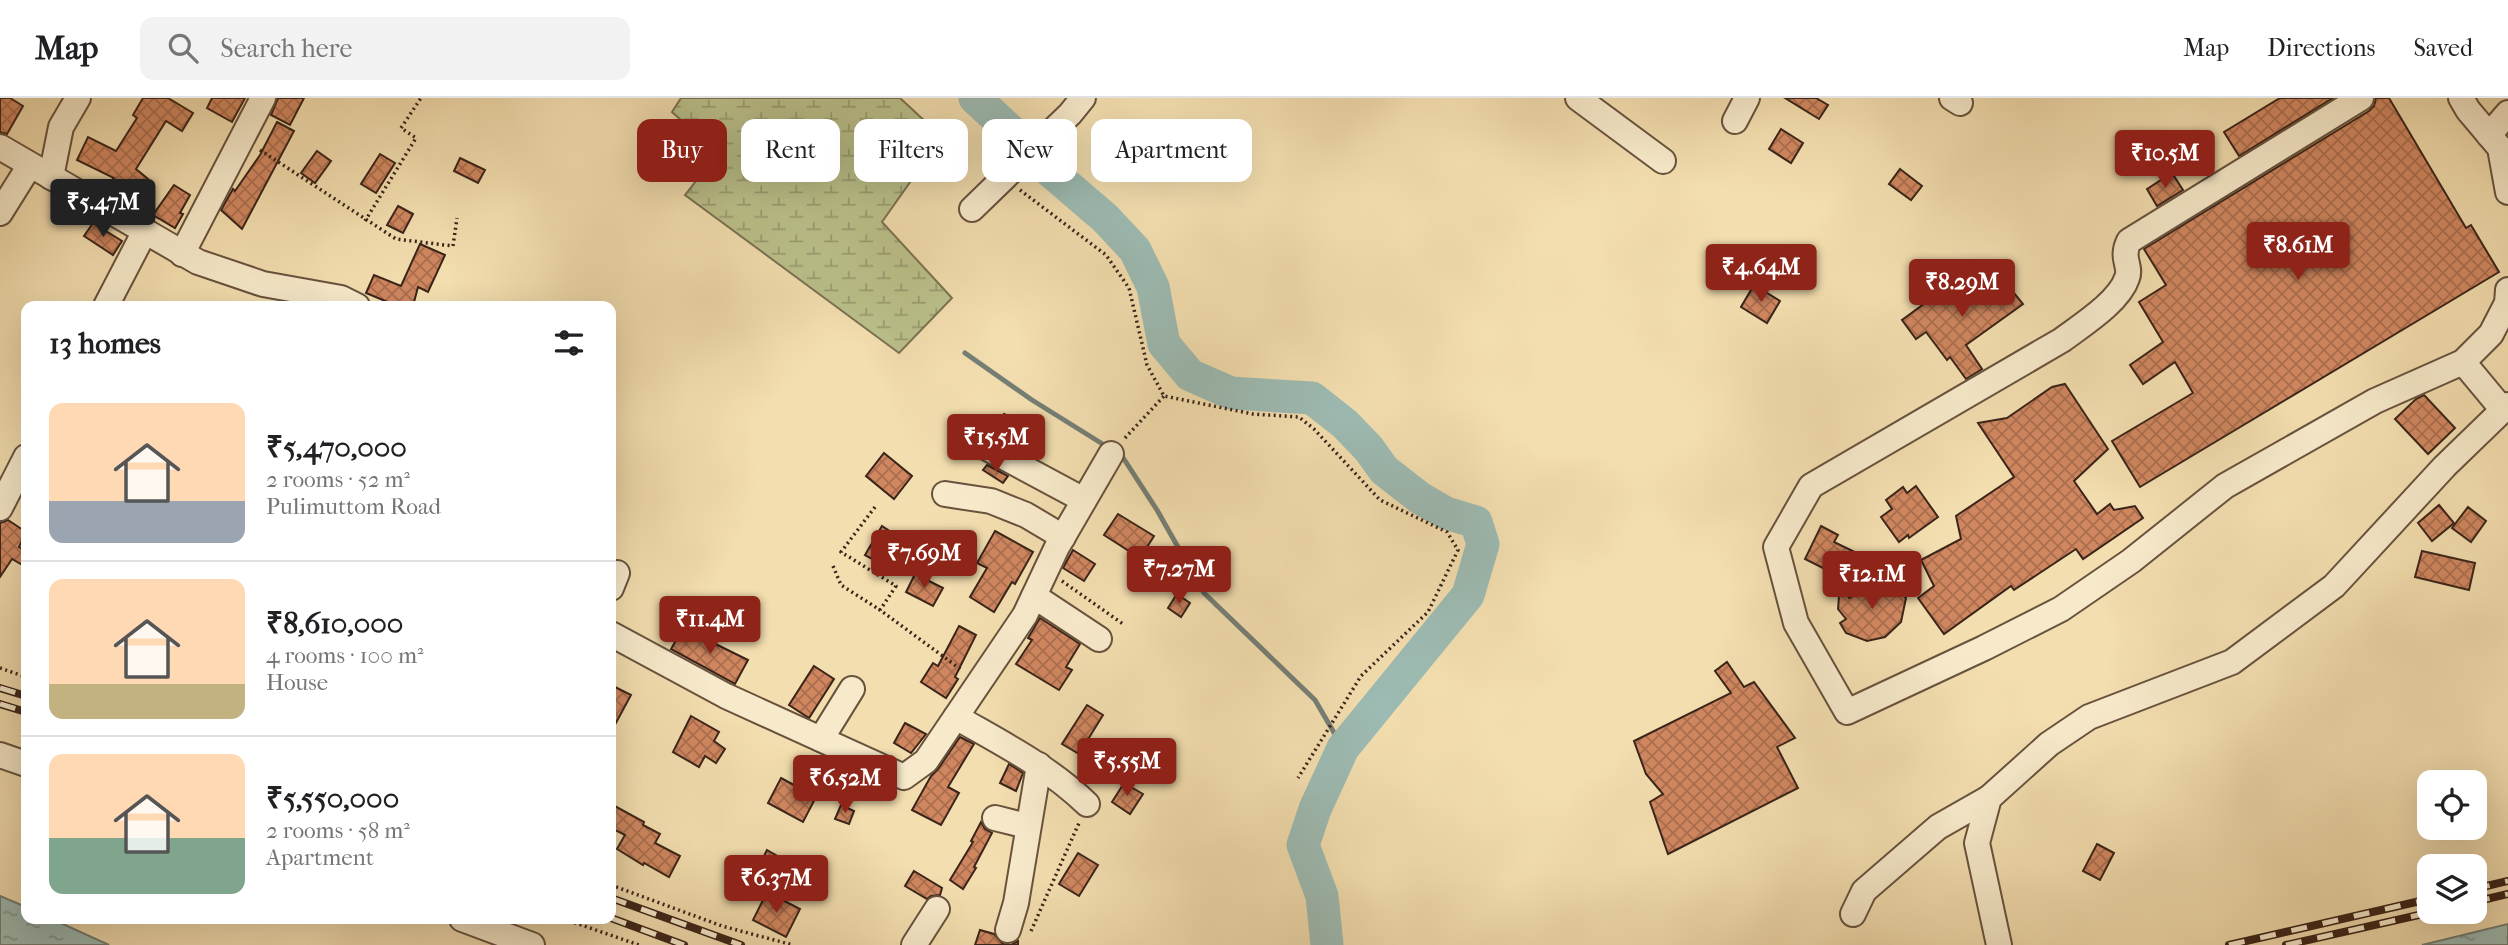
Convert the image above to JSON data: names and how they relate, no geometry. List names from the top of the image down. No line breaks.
{"page":{"header":"Map","search":"Search here","nav":["Map","Directions","Saved"],"chip":["Buy","Rent","Filters","New","Apartment"],"price":["₹10.5M","₹5.47M","₹8.61M","₹4.64M","₹8.29M","₹15.5M","₹7.69M","₹7.27M","₹12.1M","₹11.4M","₹5.55M","₹6.52M","₹6.37M"],"heading":"13 homes","list":[{"name":"₹5,470,000","note":"2 rooms · 52 m² · Pulimuttom Road"},{"name":"₹8,610,000","note":"4 rooms · 100 m² · House"},{"name":"₹5,550,000","note":"2 rooms · 58 m² · Apartment"}]}}
